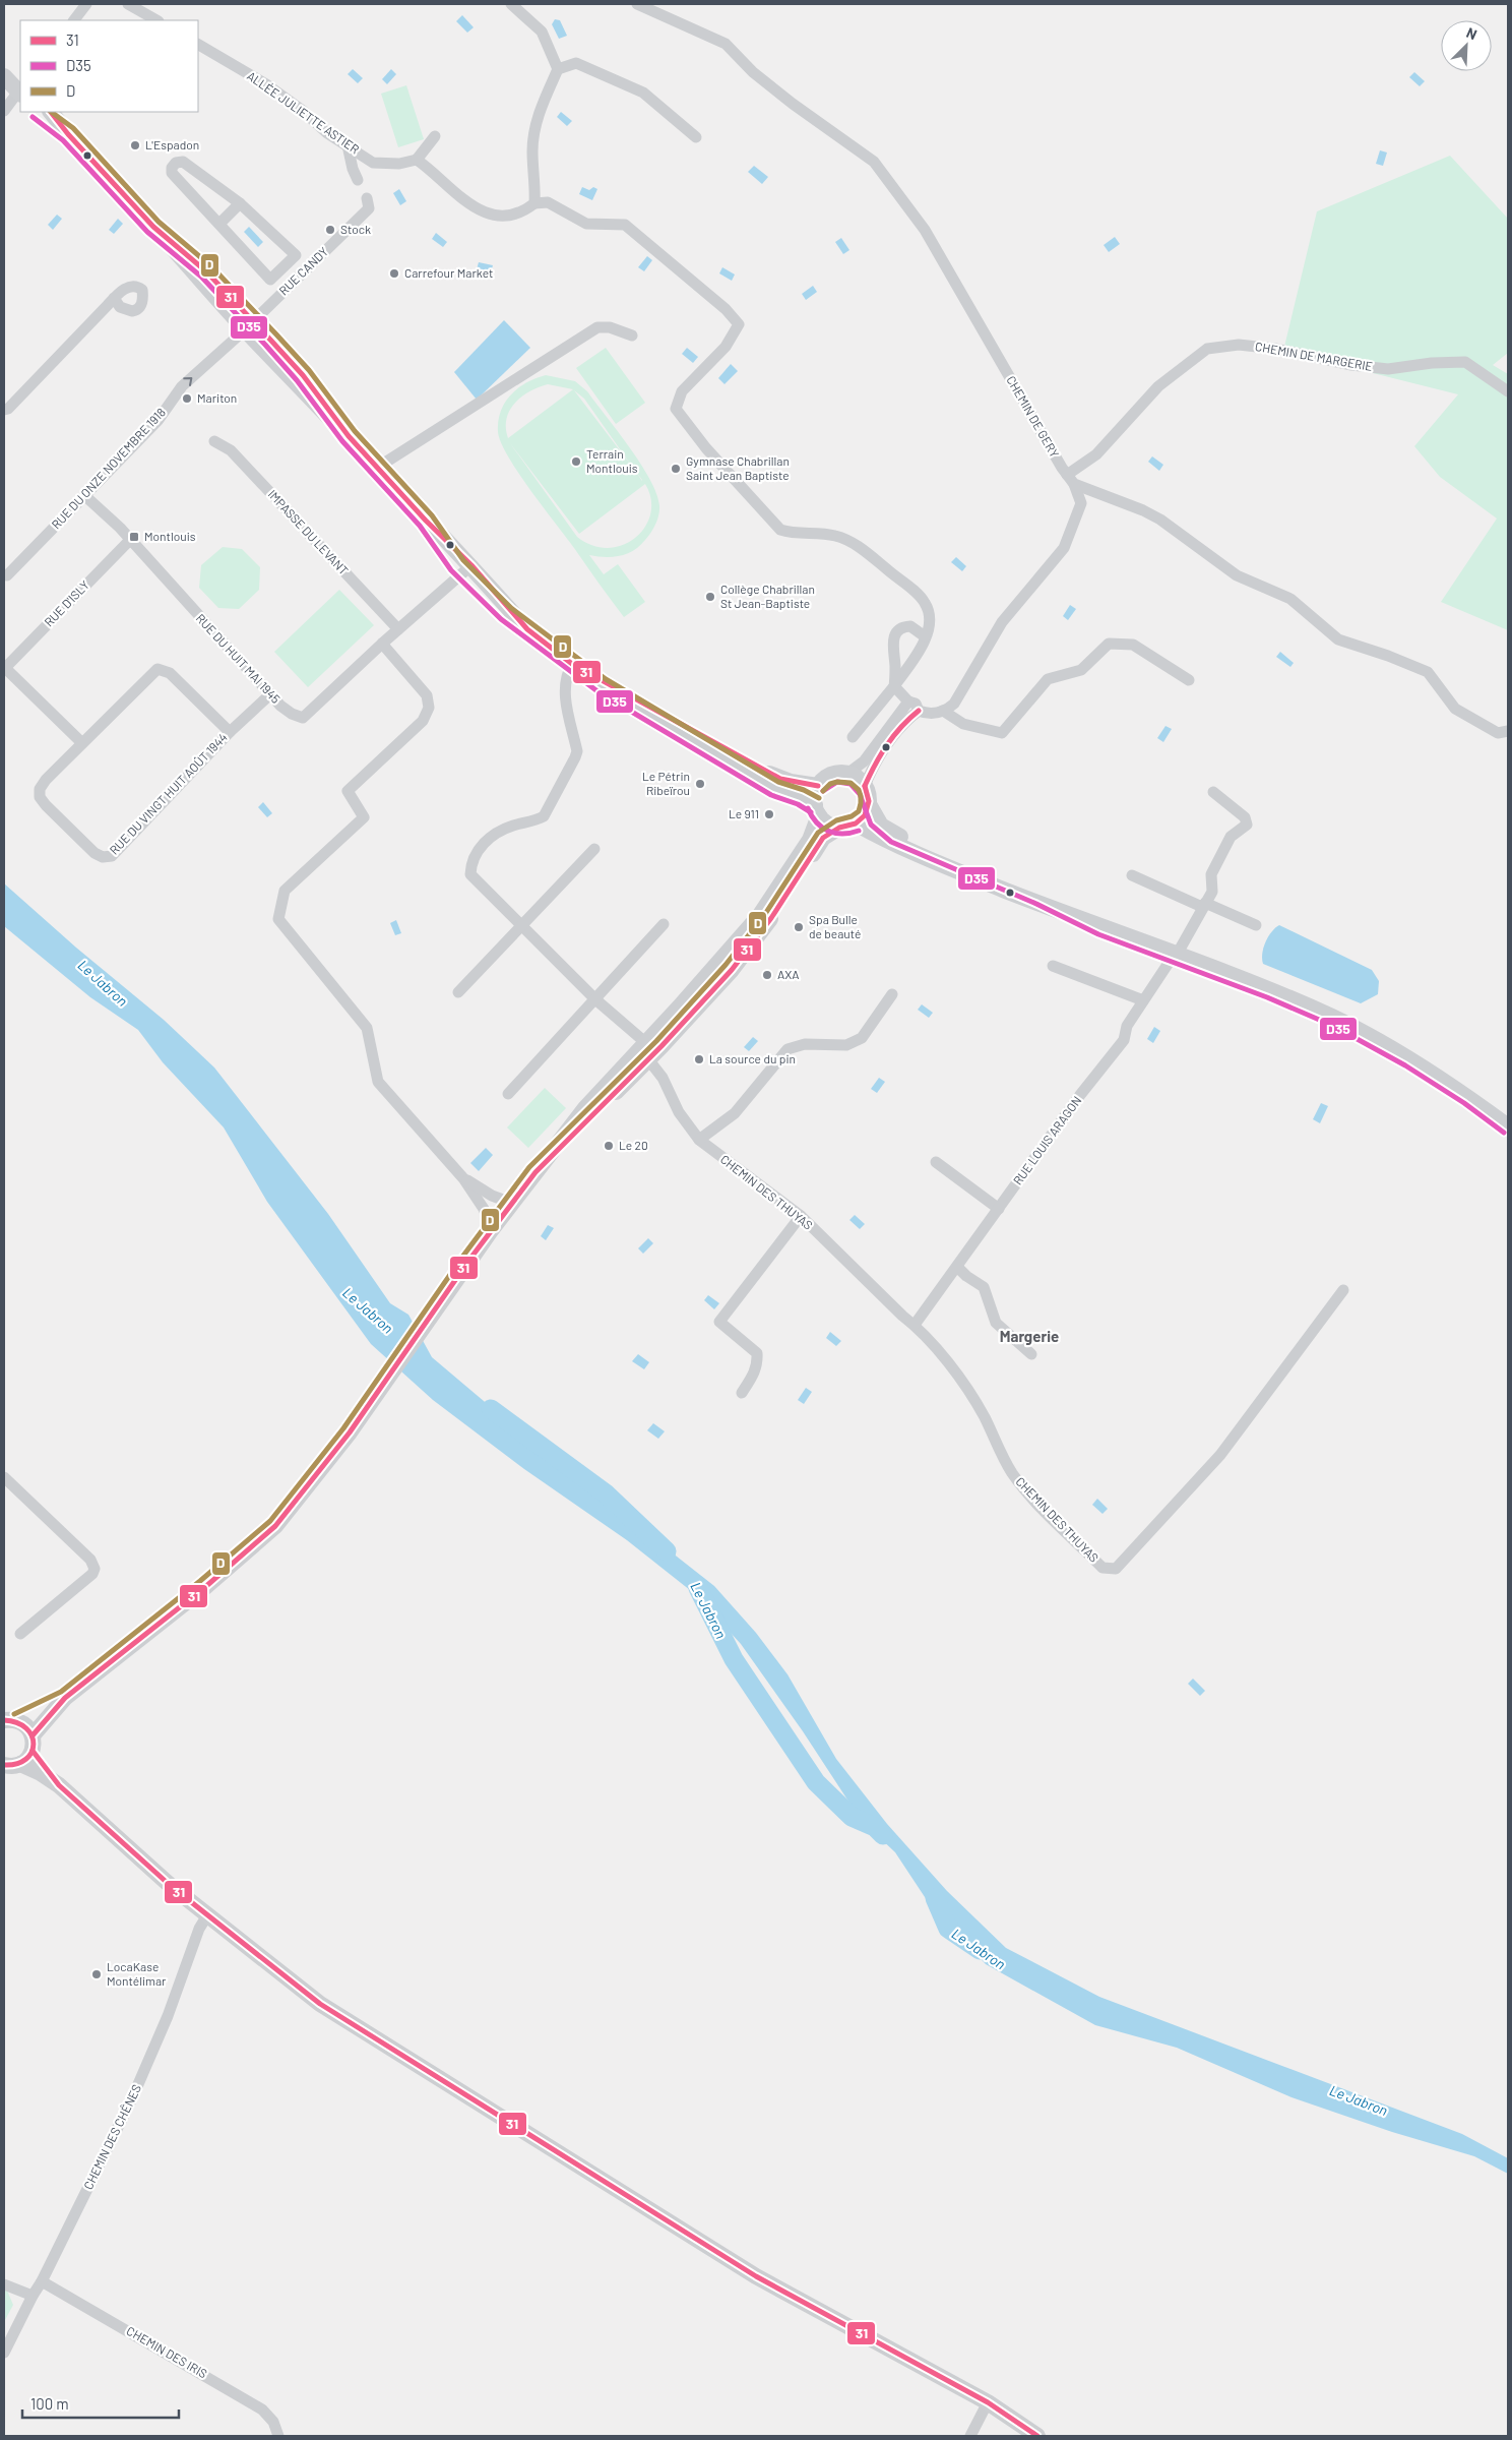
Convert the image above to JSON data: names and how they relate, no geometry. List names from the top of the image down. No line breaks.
{"streets":{"street":["ALLÉE JULIETTE ASTIER","RUE CANDY","CHEMIN DE MARGERIE","CHEMIN DE GERY","RUE DU ONZE NOVEMBRE 1918","IMPASSE DU LEVANT","RUE D'ISLY","RUE DU HUIT MAI 1945","RUE DU VINGT HUIT AOÛT 1944","RUE LOUIS ARAGON","CHEMIN DES THUYAS","CHEMIN DES CHÊNES","CHEMIN DES IRIS"]},"crossings":[["RUE CANDY","RUE DU ONZE NOVEMBRE 1918"],["CHEMIN DE MARGERIE","CHEMIN DE GERY"],["RUE DU ONZE NOVEMBRE 1918","RUE DU HUIT MAI 1945"],["IMPASSE DU LEVANT","RUE DU HUIT MAI 1945"],["RUE D'ISLY","RUE DU HUIT MAI 1945"],["RUE DU HUIT MAI 1945","RUE DU VINGT HUIT AOÛT 1944"],["RUE LOUIS ARAGON","CHEMIN DES THUYAS"],["CHEMIN DES CHÊNES","CHEMIN DES IRIS"]],"one_way":["RUE DU ONZE NOVEMBRE 1918"],"districts":["Margerie"],"water":["Le Jabron"],"places":{"other":["L'Espadon","Stock","Carrefour Market","Mariton","Terrain Montlouis","Gymnase Chabrillan Saint Jean Baptiste","Collège Chabrillan St Jean-Baptiste","Le Pétrin Ribeïrou","Le 911","Spa Bulle de beauté","AXA","La source du pin","Le 20","LocaKase Montélimar"],"transit":["Montlouis"]},"lines":["transit line 31","transit line D","transit line D35"],"legend":["31","D35","D"],"scale_bar":"100 m","north":"top right"}
